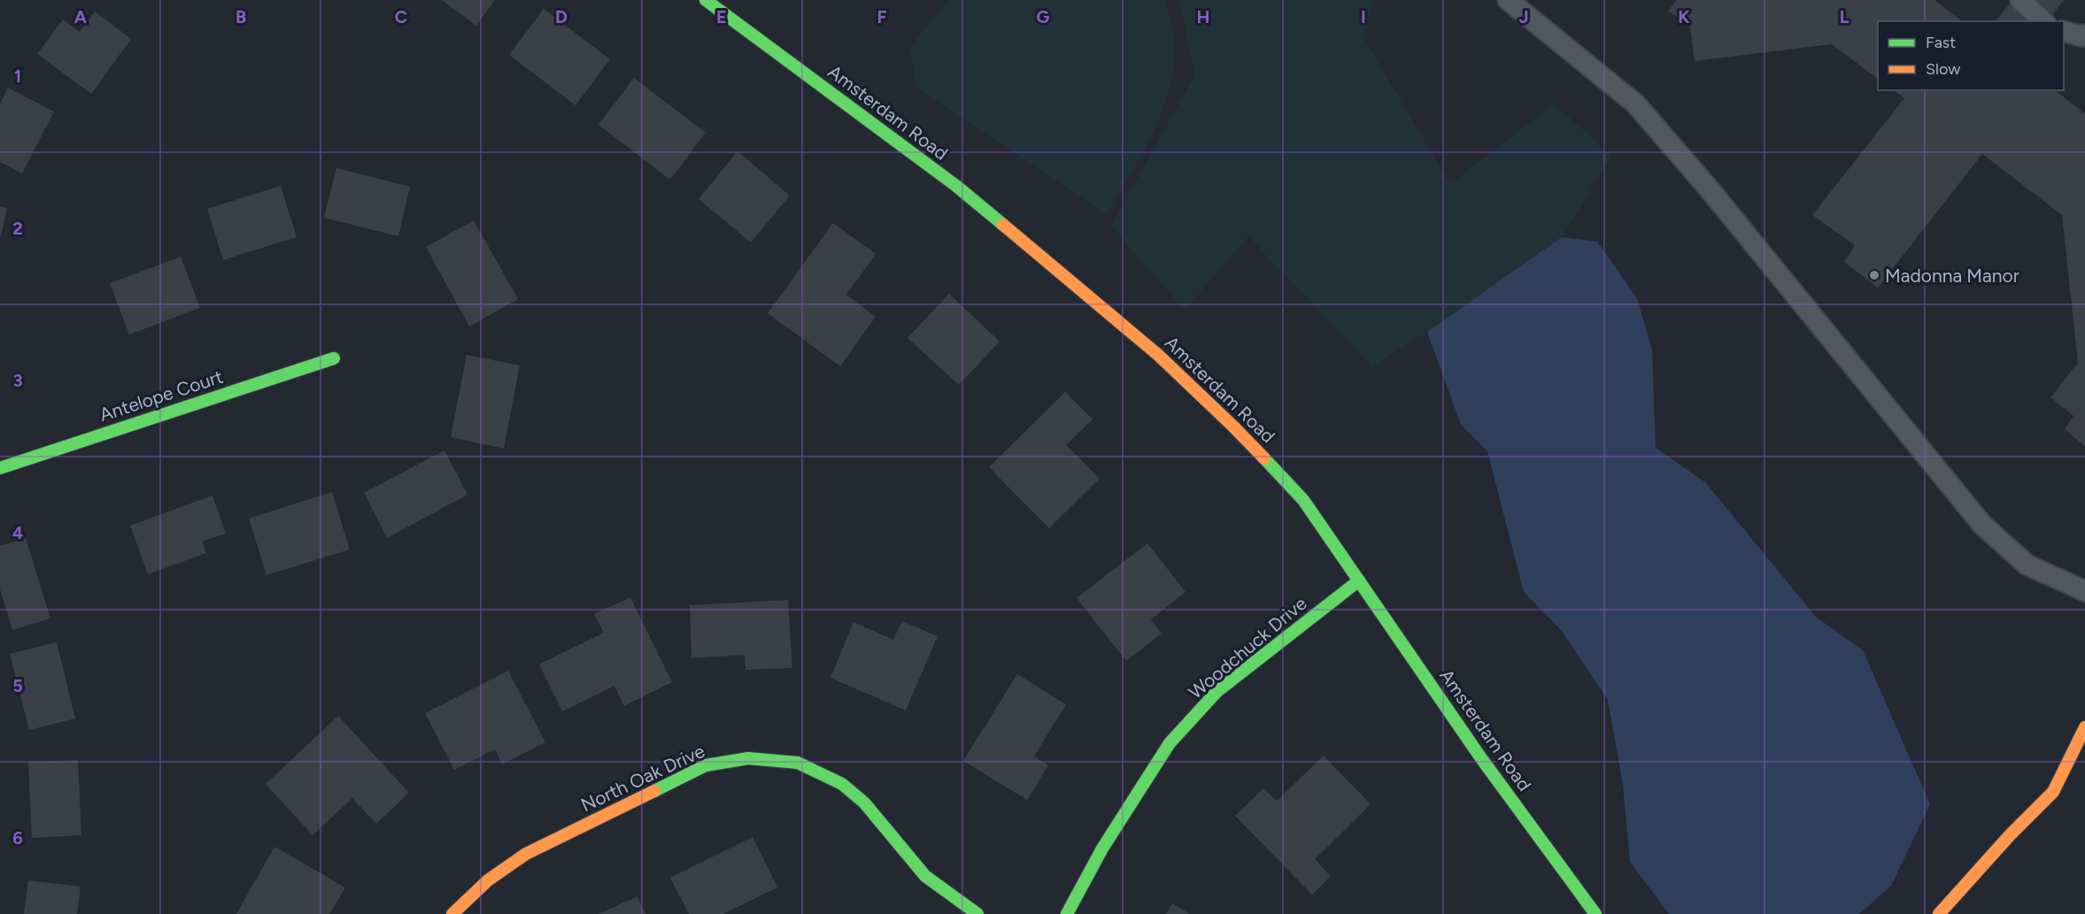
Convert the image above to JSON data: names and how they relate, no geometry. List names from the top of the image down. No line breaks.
{"streets":{"street":["Amsterdam Road","Antelope Court","Woodchuck Drive","North Oak Drive"]},"crossings":[["Amsterdam Road","Woodchuck Drive"]],"places":["Madonna Manor"],"legend":["Fast","Slow"],"grid":{"columns":["A","B","C","D","E","F","G","H","I","J","K","L"],"rows":["1","2","3","4","5","6"]}}
